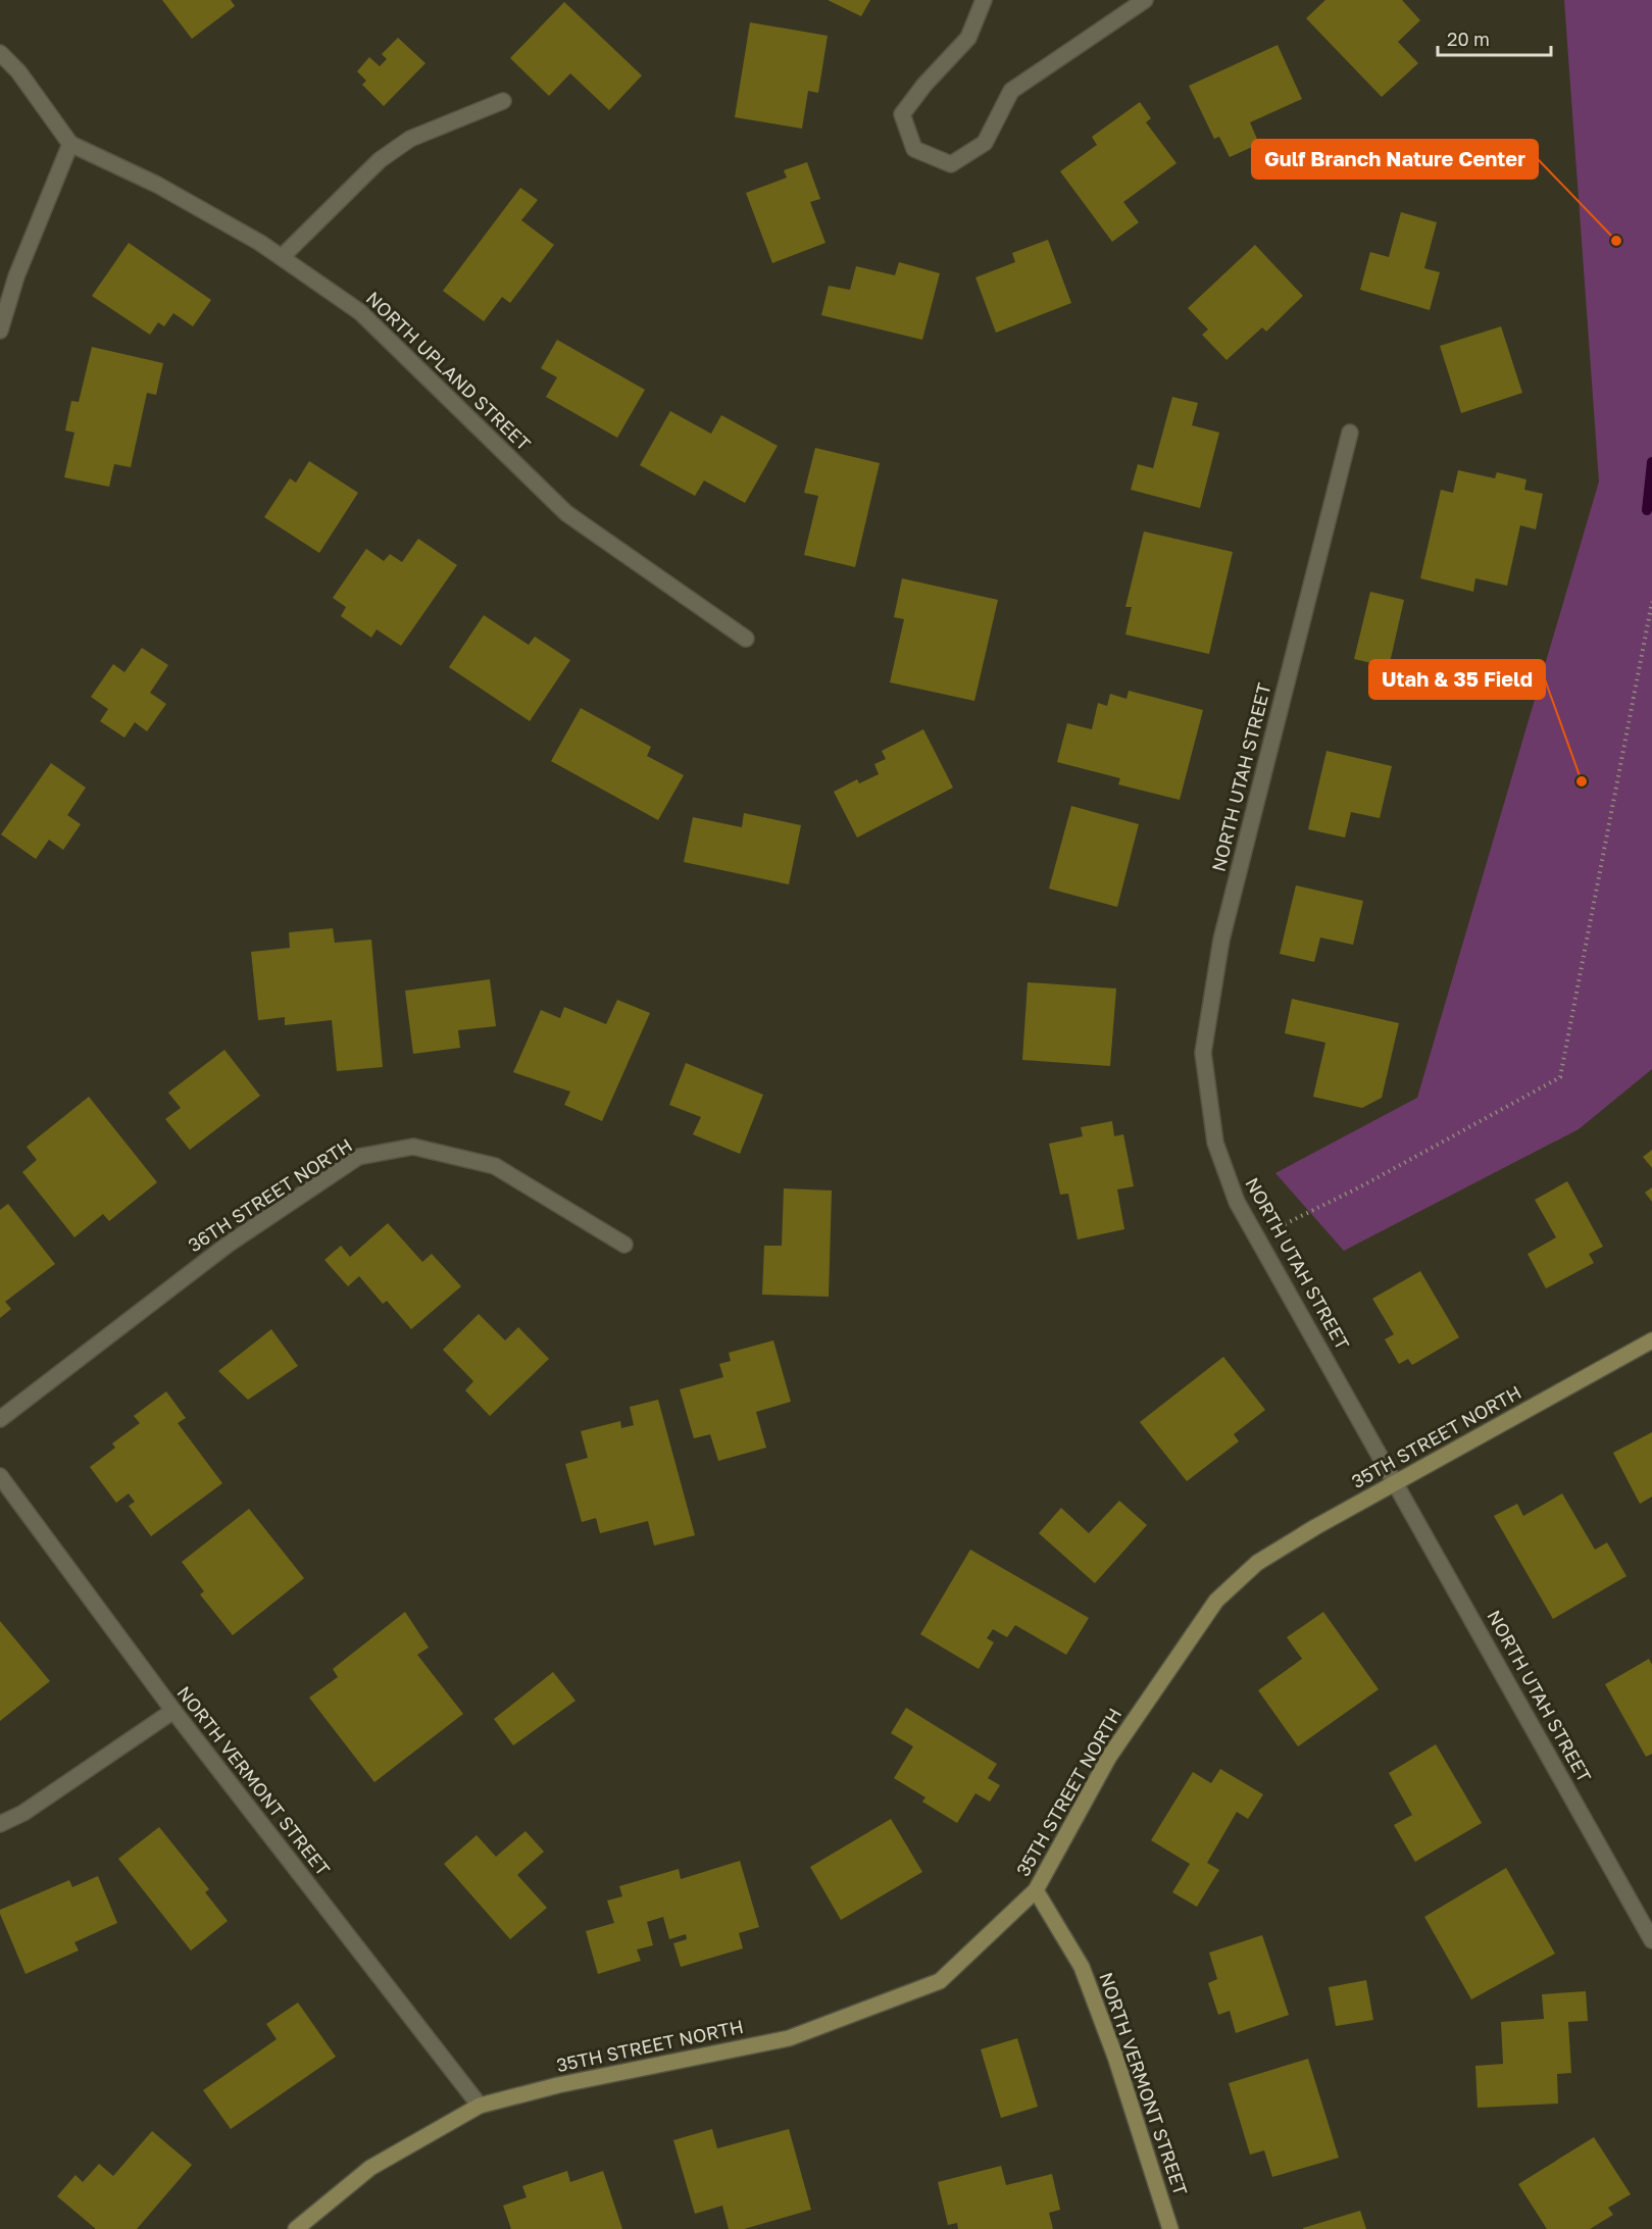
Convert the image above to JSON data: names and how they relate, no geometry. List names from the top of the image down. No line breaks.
{"streets":{"street":["NORTH UPLAND STREET","NORTH UTAH STREET","36TH STREET NORTH","35TH STREET NORTH","NORTH VERMONT STREET"]},"crossings":[["NORTH UTAH STREET","35TH STREET NORTH"],["35TH STREET NORTH","NORTH VERMONT STREET"]],"places":["Gulf Branch Nature Center","Utah & 35 Field"],"scale_bar":"20 m"}
